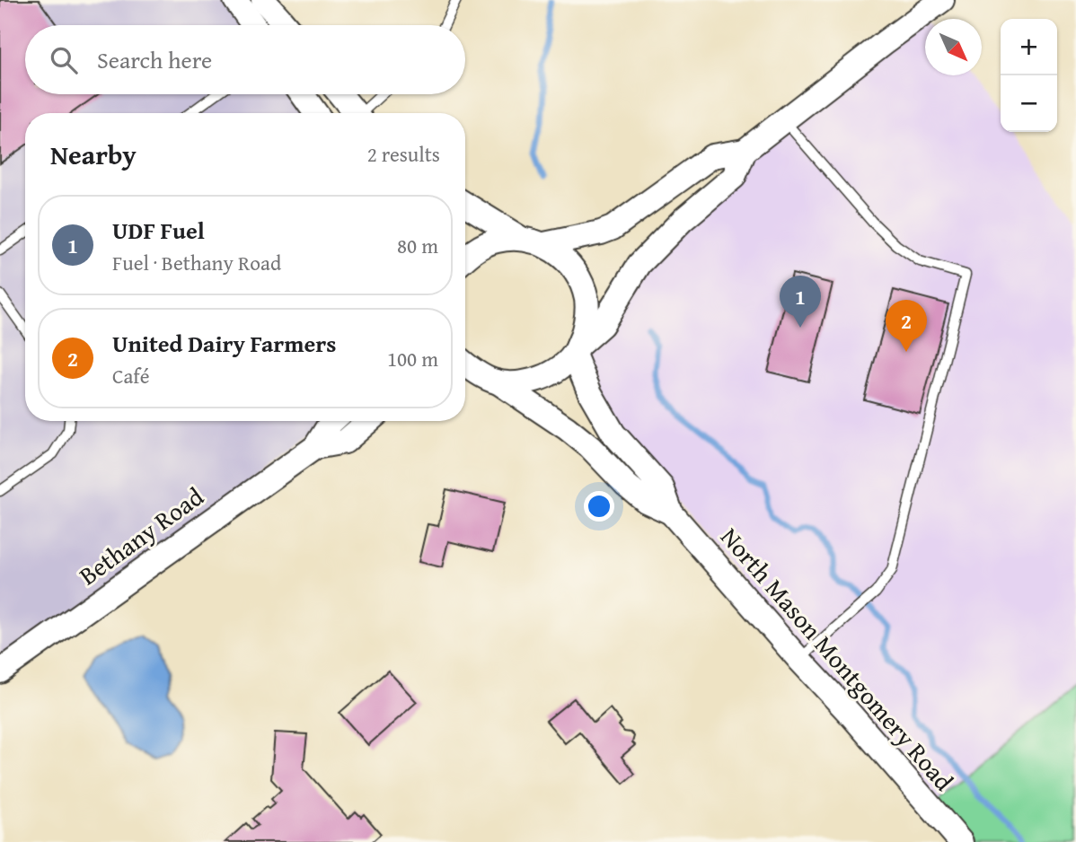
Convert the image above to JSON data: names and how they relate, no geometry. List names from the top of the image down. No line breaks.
{"streets":{"main road":["Bethany Road","North Mason Montgomery Road"]},"north":"bottom right","page":{"map_buttons":["+","−"],"search":"Search here","heading":["Nearby","2 results"],"list":[{"mark":"1","name":"UDF Fuel","note":"Fuel · Bethany Road","value":"80 m"},{"mark":"2","name":"United Dairy Farmers","note":"Café","value":"100 m"}],"pins":["1","2"]}}
